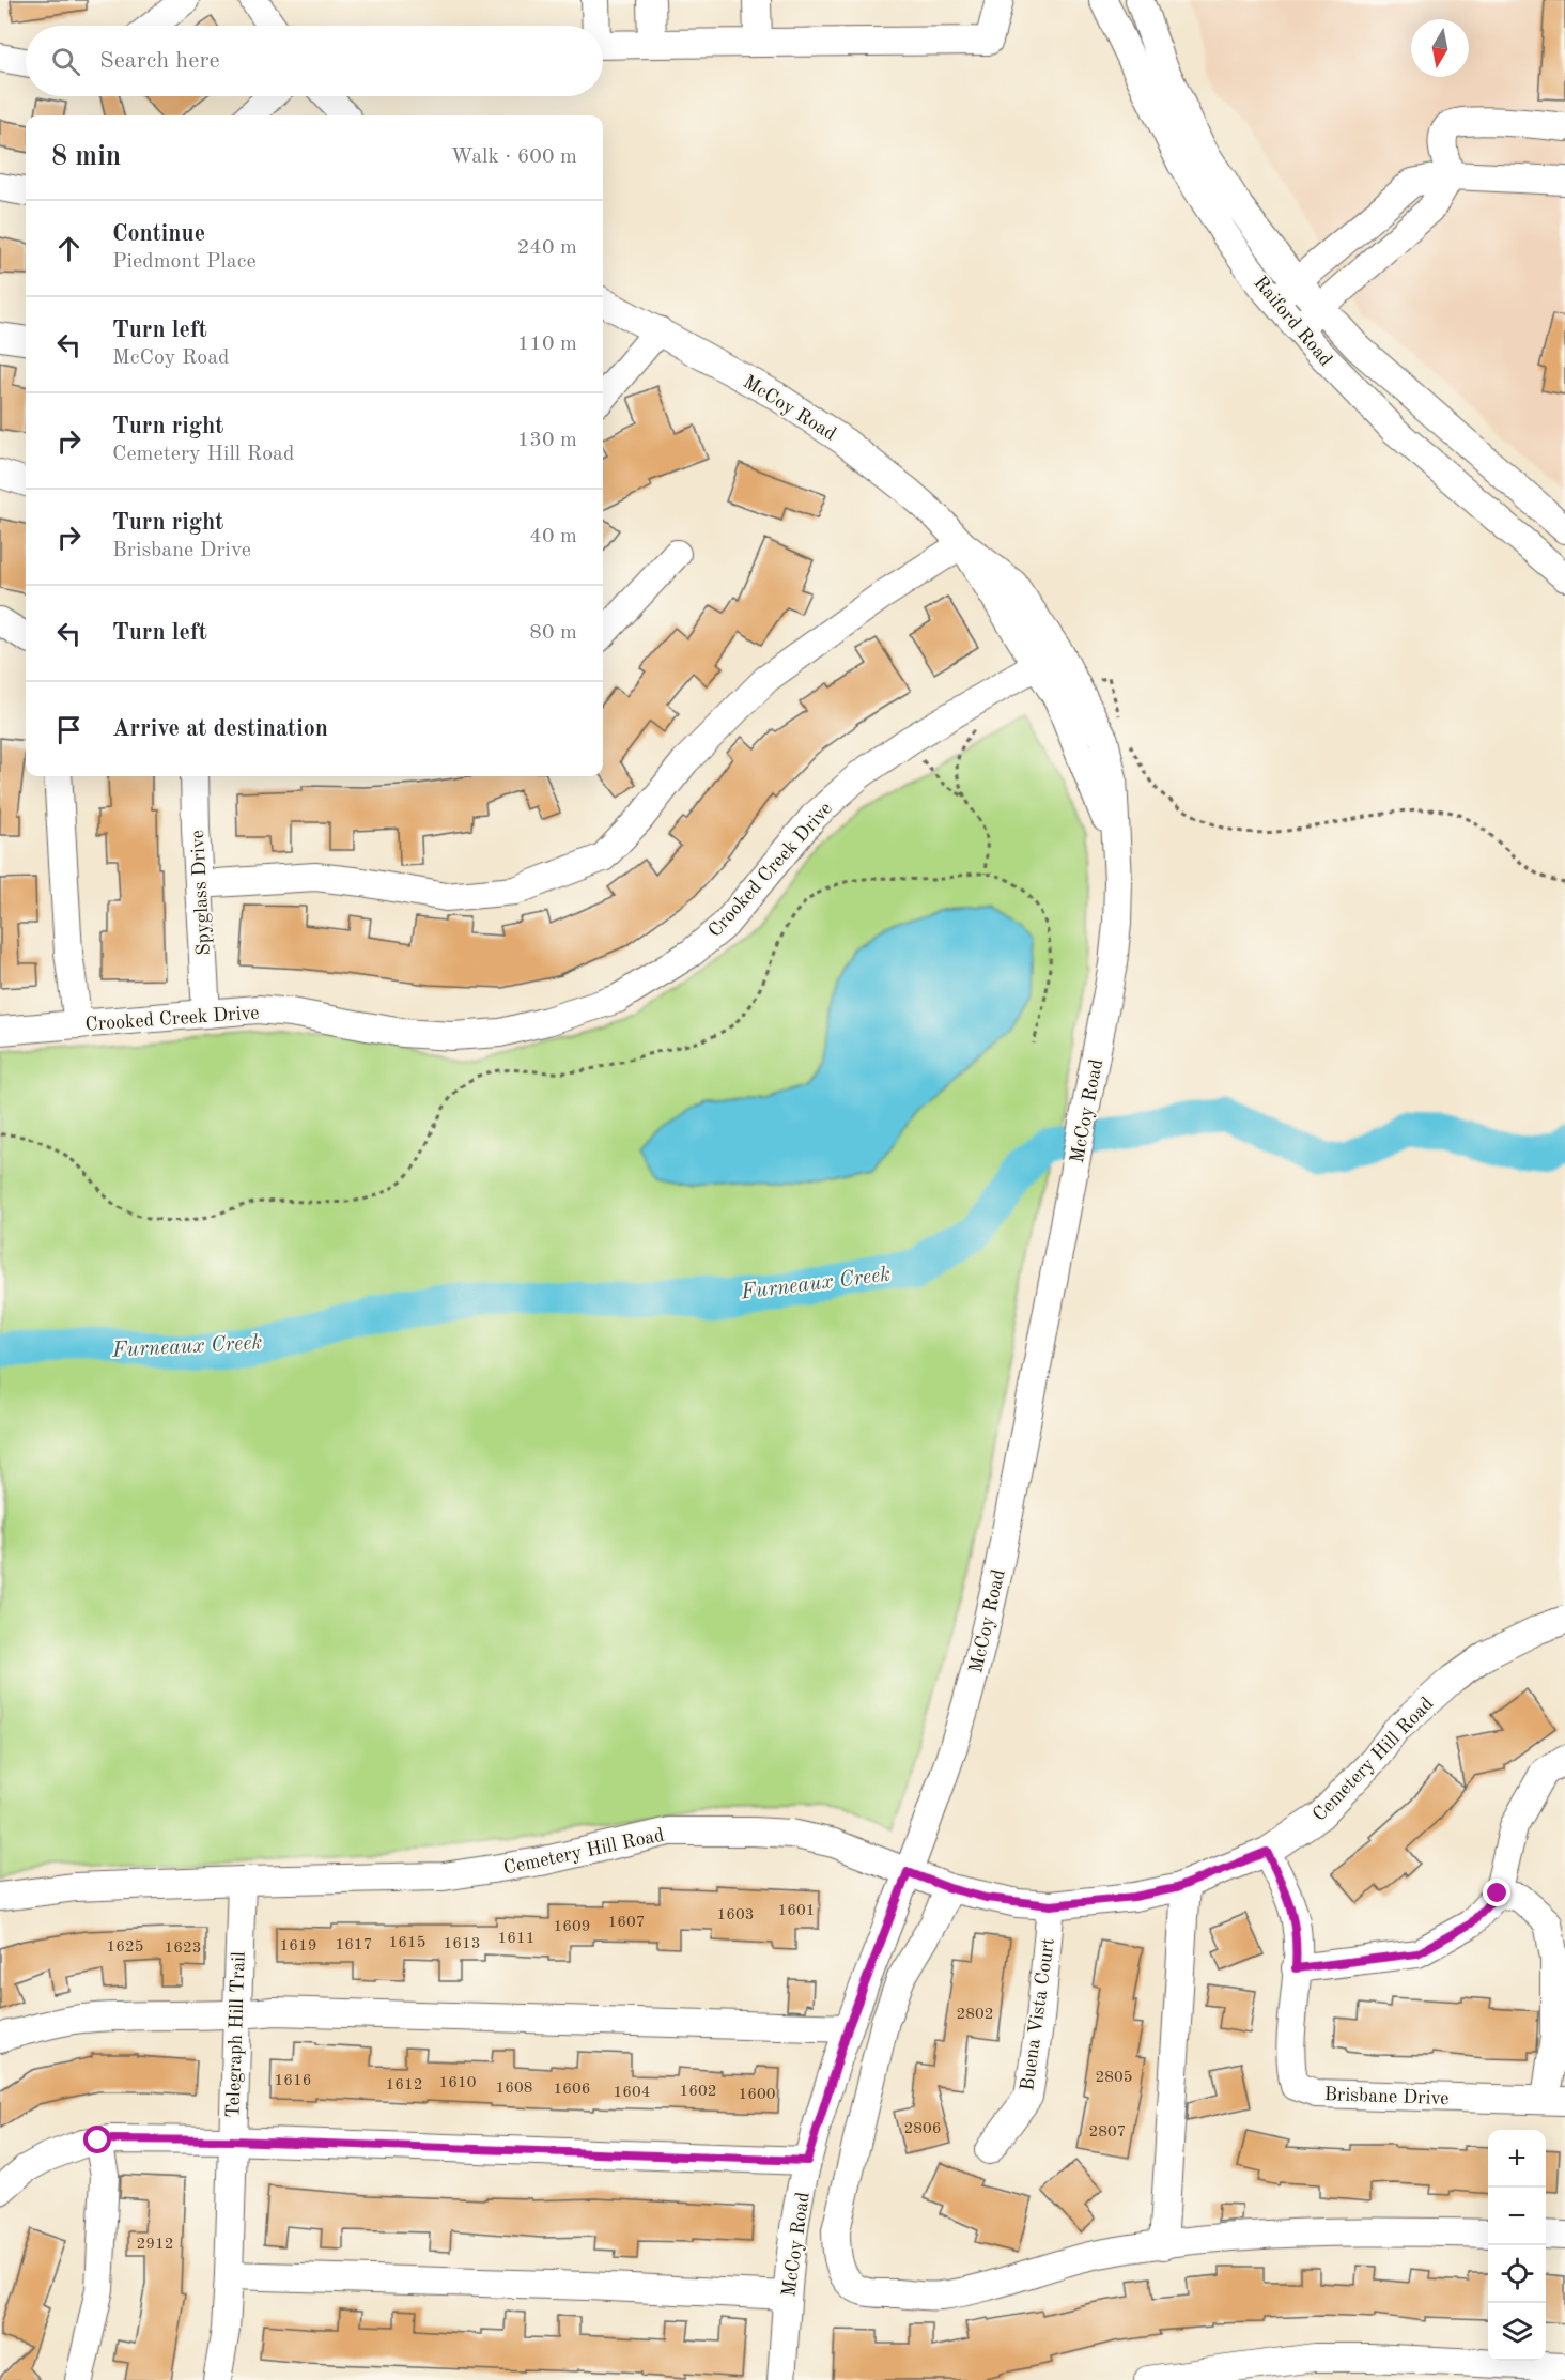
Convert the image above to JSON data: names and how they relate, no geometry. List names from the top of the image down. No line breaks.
{"streets":{"street":["Raiford Road","McCoy Road","Crooked Creek Drive","Spyglass Drive","Cemetery Hill Road","Buena Vista Court","Telegraph Hill Trail","Brisbane Drive"]},"crossings":[["McCoy Road","Crooked Creek Drive"],["McCoy Road","Cemetery Hill Road"],["Crooked Creek Drive","Spyglass Drive"],["Cemetery Hill Road","Buena Vista Court"],["Cemetery Hill Road","Telegraph Hill Trail"],["Cemetery Hill Road","Brisbane Drive"]],"water":["Furneaux Creek"],"house_numbers":["1601","1603","1607","1609","1611","1615","1613","1617","1619","1625","1623","2802","2805","1616","1610","1612","1608","1606","1602","1604","1600","2806","2807","2912"],"north":"bottom","page":{"search":"Search here","heading":["8 min","Walk · 600 m"],"list":[["Continue","Piedmont Place","240 m"],["Turn left","McCoy Road","110 m"],["Turn right","Cemetery Hill Road","130 m"],["Turn right","Brisbane Drive","40 m"],["Turn left","80 m"],"Arrive at destination"],"map_buttons":["+","−"]}}
